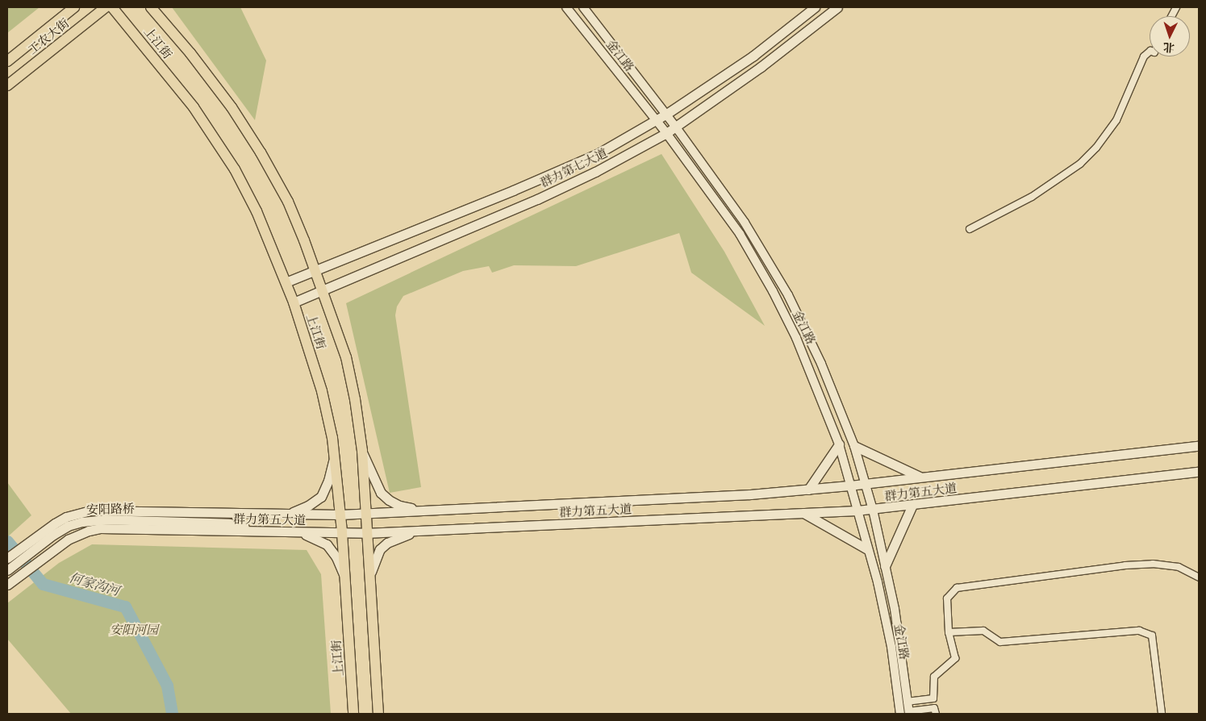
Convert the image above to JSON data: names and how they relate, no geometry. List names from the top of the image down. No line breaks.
{"streets":{"main road":["工农大街","上江街","群力第七大道","群力第五大道","安阳路桥"],"street":["金江路"]},"crossings":[["上江街","群力第七大道"],["上江街","群力第五大道"],["金江路","群力第七大道"],["金江路","群力第五大道"],["群力第五大道","安阳路桥"]],"water":["何家沟河"],"parks":["安阳河园"],"north":"bottom"}
